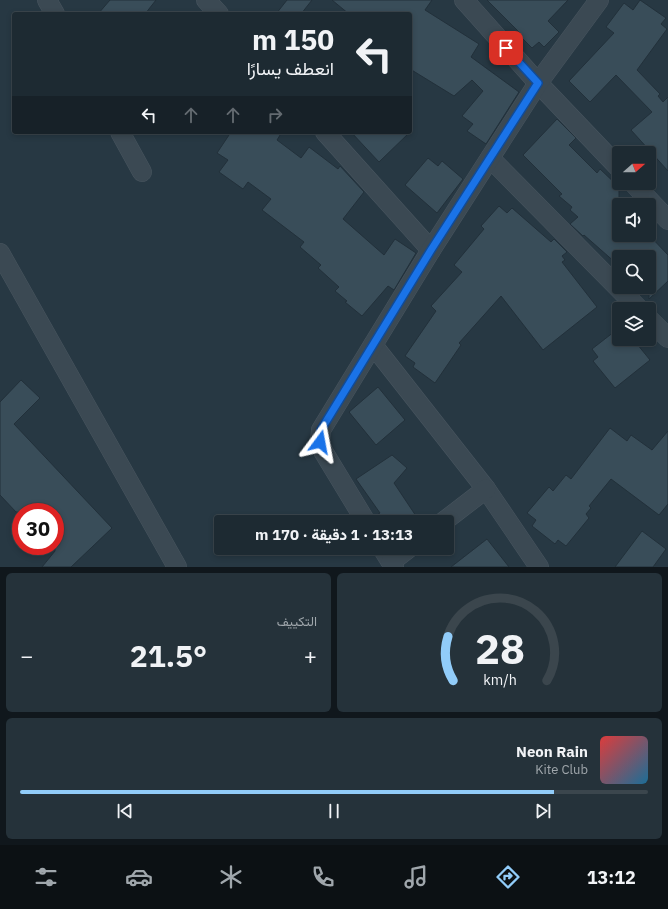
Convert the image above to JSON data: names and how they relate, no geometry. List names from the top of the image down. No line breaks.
{"north":"right","page":{"turn":["150 m","انعطف يسارًا"],"limit":"30","trip":"13:13 · 1 دقيقة · 170 m","tile":"التكييف","heat":["−","21.5°","+"],"song":["Neon Rain","Kite Club"],"tabs":"13:12","gauge":["28","km/h"]}}
